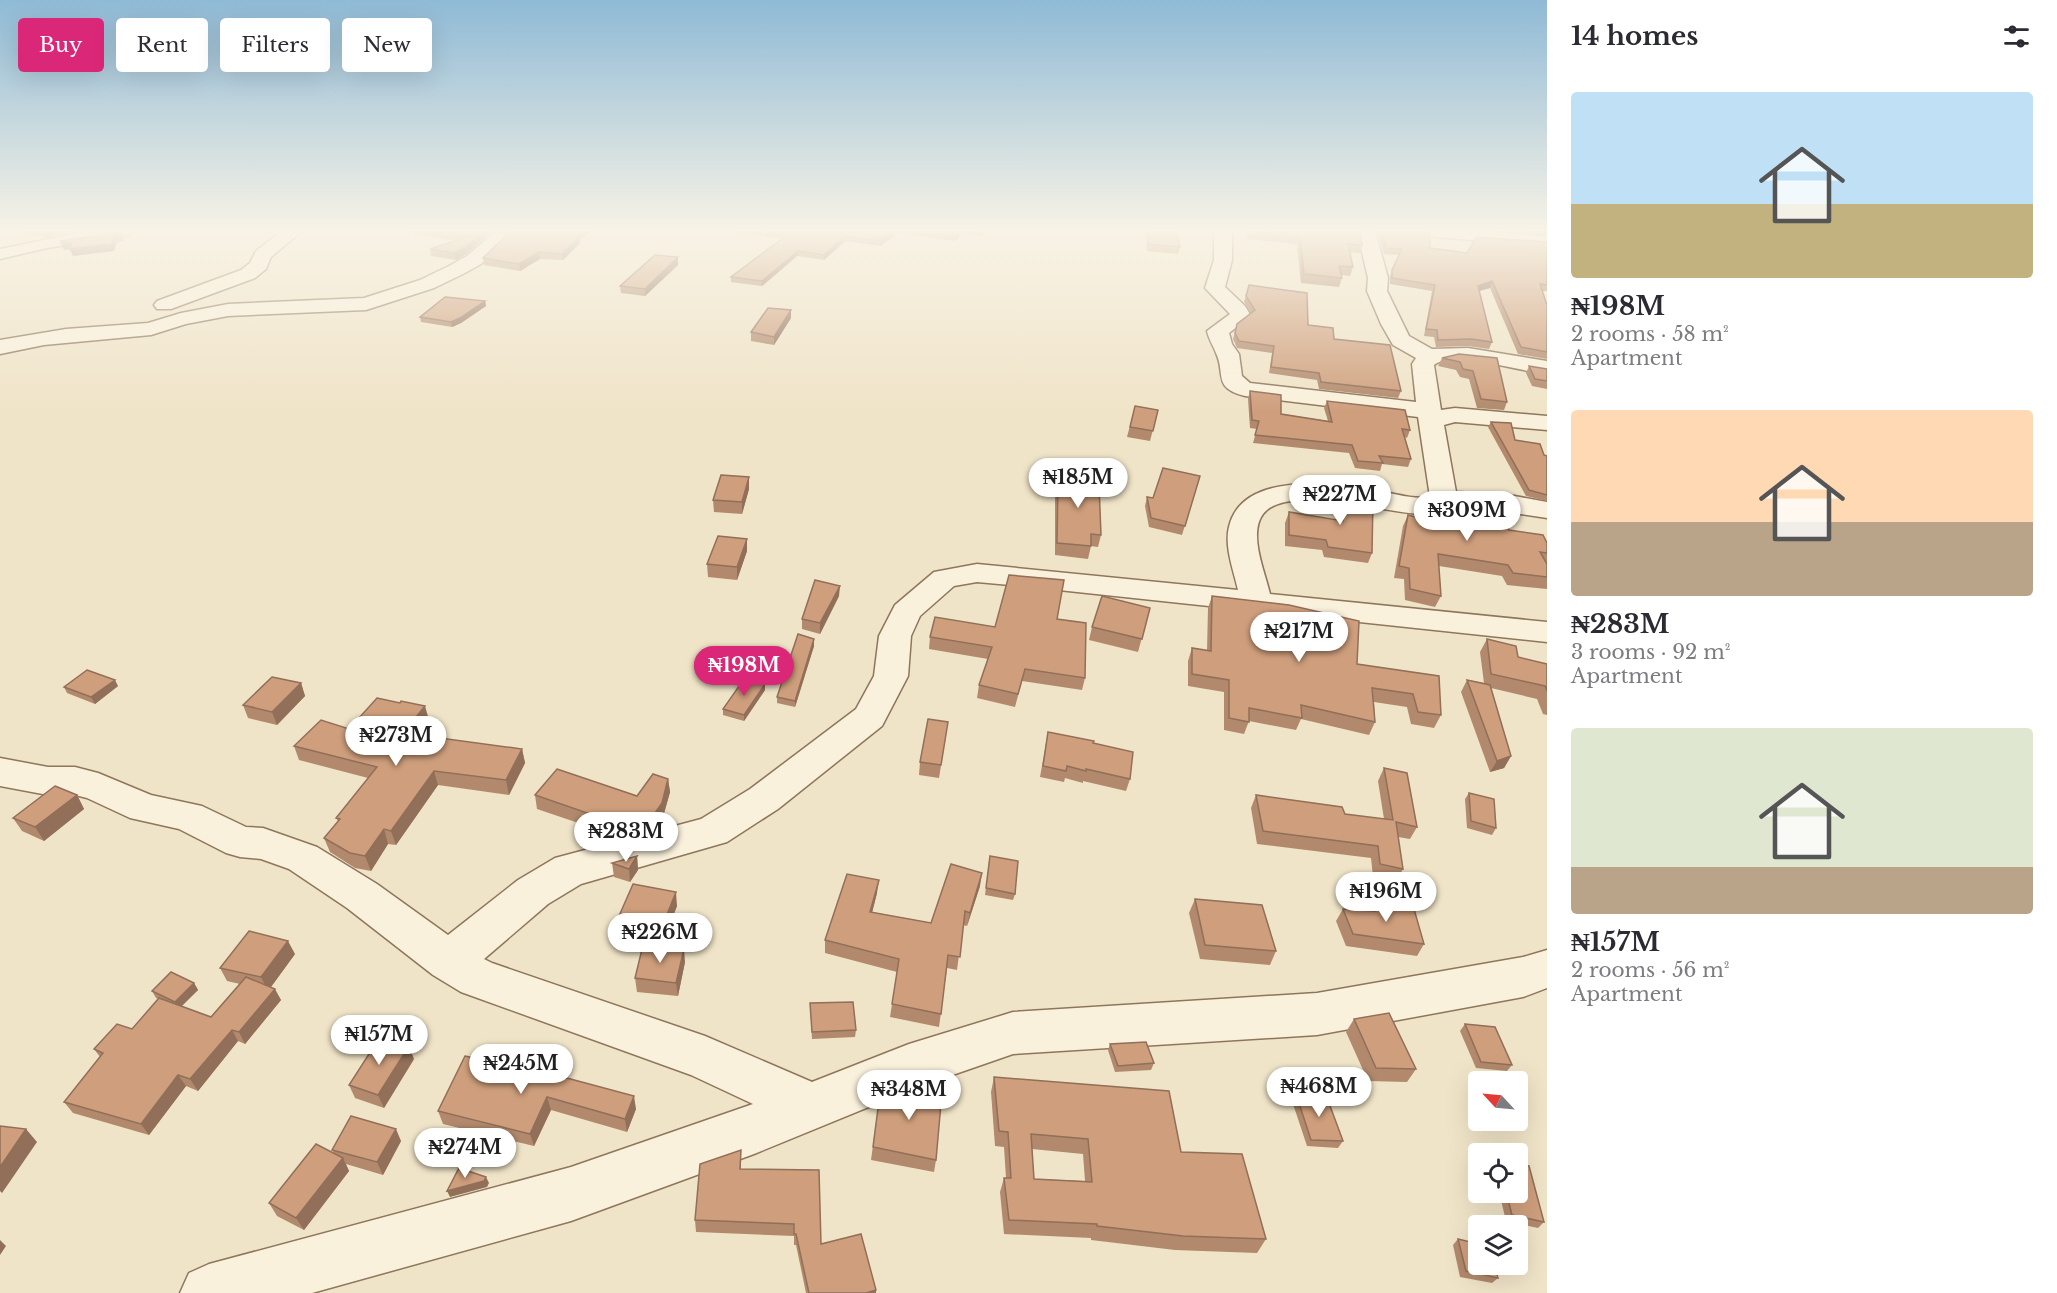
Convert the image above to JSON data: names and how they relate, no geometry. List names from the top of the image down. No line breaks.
{"north":"top left","page":{"heading":"14 homes","chip":["Buy","Rent","Filters","New"],"list":[{"name":"₦198M","note":"2 rooms · 58 m² · Apartment"},{"name":"₦283M","note":"3 rooms · 92 m² · Apartment"},{"name":"₦157M","note":"2 rooms · 56 m² · Apartment"}],"price":["₦185M","₦227M","₦309M","₦217M","₦198M","₦273M","₦283M","₦196M","₦226M","₦157M","₦245M","₦468M","₦348M","₦274M"]}}
